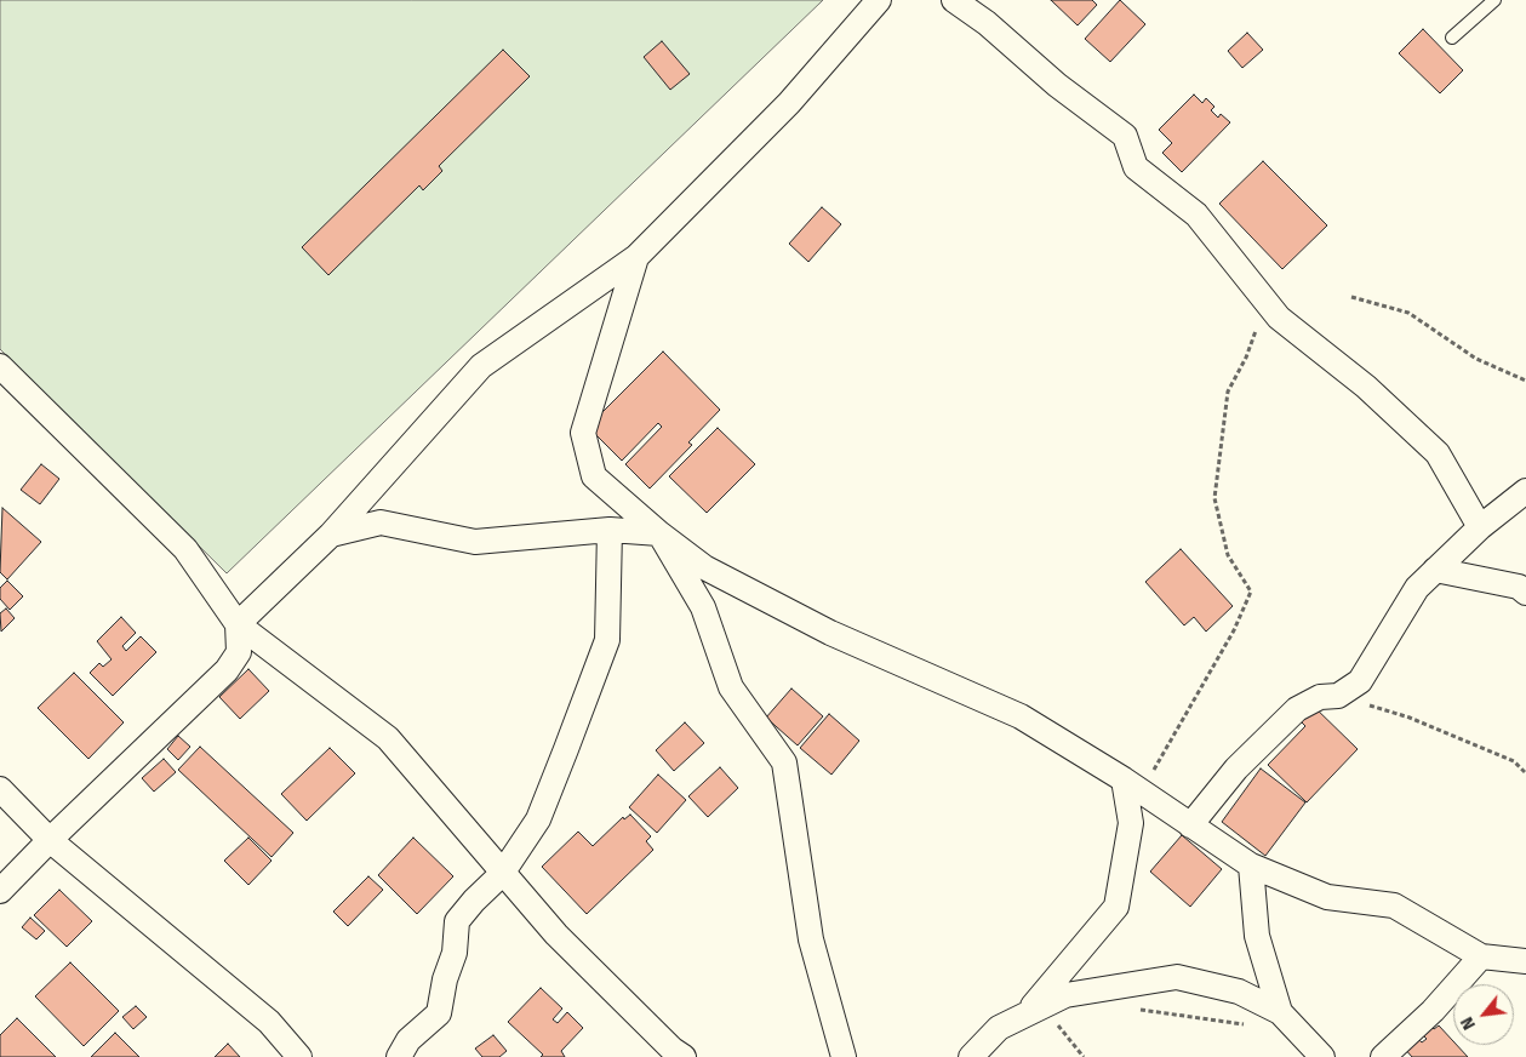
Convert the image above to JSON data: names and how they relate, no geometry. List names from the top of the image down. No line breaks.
{"north":"bottom left"}
